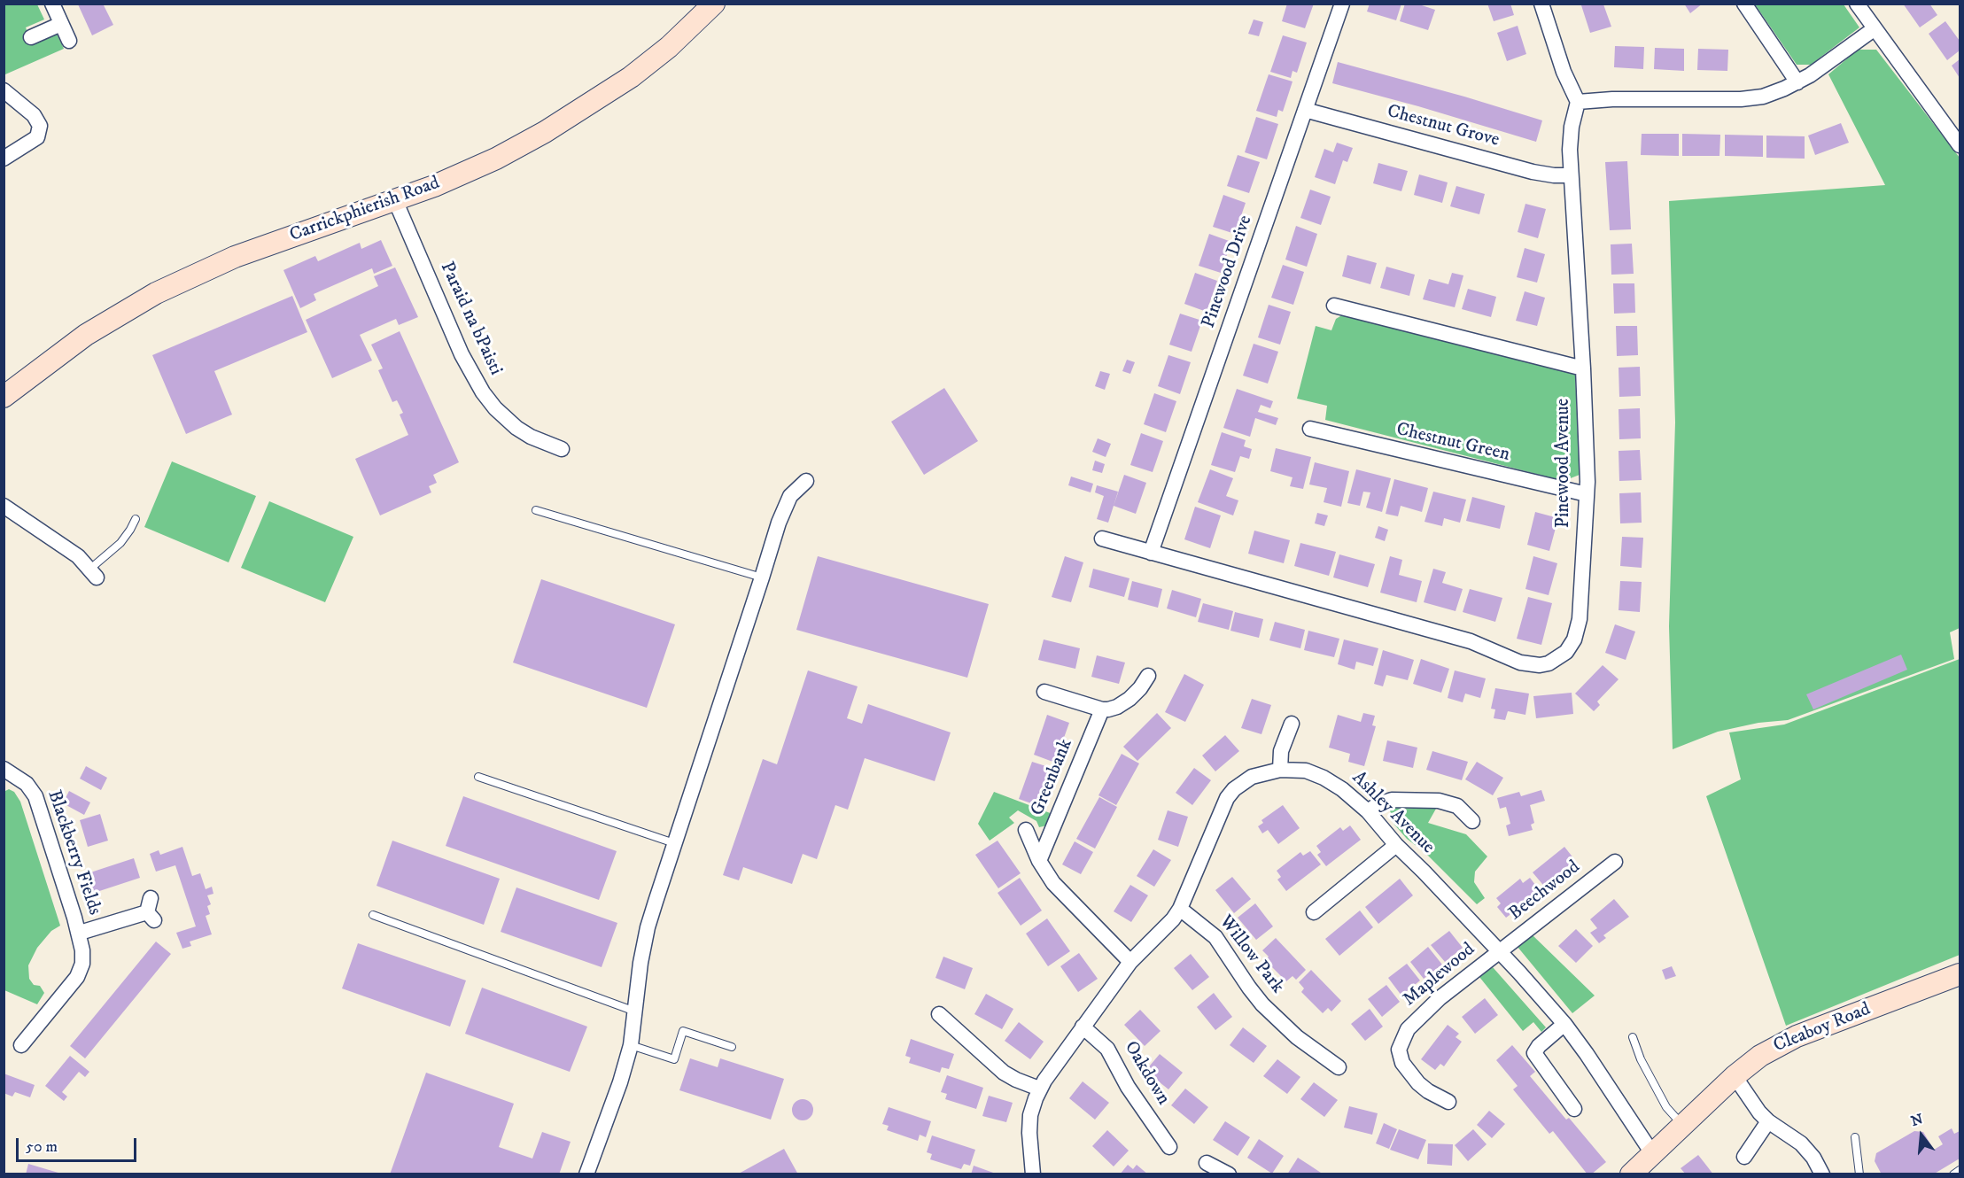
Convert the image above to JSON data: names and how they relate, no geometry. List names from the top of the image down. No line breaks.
{"streets":{"street":["Chestnut Grove","Carrickphierish Road","Pinewood Drive","Paraid na bPaisti","Chestnut Green","Pinewood Avenue","Greenbank","Ashley Avenue","Blackberry Fields","Beechwood","Willow Park","Maplewood","Cleaboy Road","Oakdown"]},"crossings":[["Chestnut Grove","Pinewood Drive"],["Chestnut Grove","Pinewood Avenue"],["Carrickphierish Road","Paraid na bPaisti"],["Pinewood Drive","Pinewood Avenue"],["Chestnut Green","Pinewood Avenue"],["Greenbank","Ashley Avenue"],["Ashley Avenue","Beechwood"],["Ashley Avenue","Willow Park"],["Ashley Avenue","Maplewood"],["Ashley Avenue","Cleaboy Road"],["Ashley Avenue","Oakdown"],["Beechwood","Maplewood"]],"scale_bar":"50 m","north":"top"}
